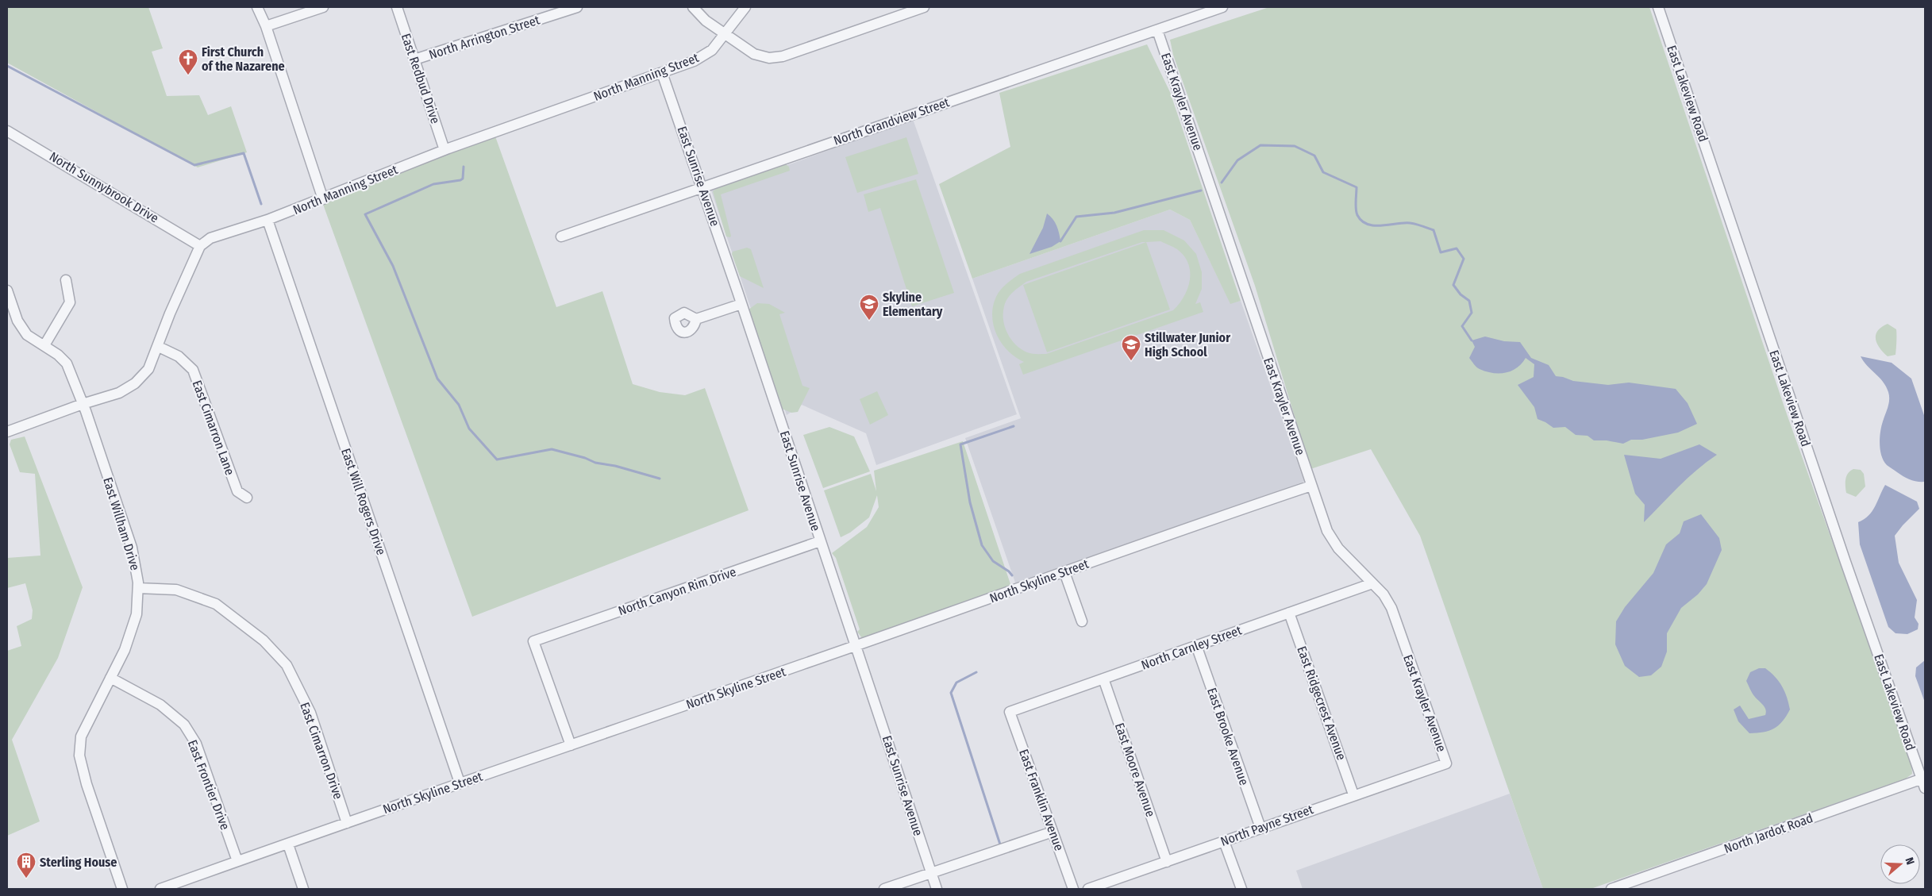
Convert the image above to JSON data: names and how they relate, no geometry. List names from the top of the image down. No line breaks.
{"streets":{"street":["North Arrington Street","North Manning Street","East Redbud Drive","East Lakeview Road","East Krayler Avenue","North Grandview Street","East Sunrise Avenue","North Sunnybrook Drive","East Cimarron Lane","East Will Rogers Drive","East Willham Drive","North Skyline Street","North Canyon Rim Drive","North Carnley Street","East Ridgecrest Avenue","East Brooke Avenue","East Cimarron Drive","East Moore Avenue","East Frontier Drive","East Franklin Avenue","North Payne Street","North Jardot Road"]},"crossings":[["North Arrington Street","East Redbud Drive"],["North Manning Street","East Redbud Drive"],["North Manning Street","East Sunrise Avenue"],["North Manning Street","North Sunnybrook Drive"],["North Manning Street","East Will Rogers Drive"],["East Lakeview Road","North Jardot Road"],["East Krayler Avenue","North Grandview Street"],["East Krayler Avenue","North Skyline Street"],["East Krayler Avenue","North Carnley Street"],["East Krayler Avenue","North Payne Street"],["North Grandview Street","East Sunrise Avenue"],["East Sunrise Avenue","North Skyline Street"],["East Sunrise Avenue","North Canyon Rim Drive"],["East Will Rogers Drive","North Skyline Street"],["East Willham Drive","East Cimarron Drive"],["East Willham Drive","East Frontier Drive"],["North Skyline Street","North Canyon Rim Drive"],["North Skyline Street","East Cimarron Drive"],["North Skyline Street","East Frontier Drive"],["North Carnley Street","East Ridgecrest Avenue"],["North Carnley Street","East Brooke Avenue"],["North Carnley Street","East Moore Avenue"],["North Carnley Street","East Franklin Avenue"],["East Ridgecrest Avenue","North Payne Street"],["East Brooke Avenue","North Payne Street"],["East Moore Avenue","North Payne Street"]],"places":{"church":["First Church of the Nazarene"],"school or university":["Skyline Elementary","Stillwater Junior High School"],"building":["Sterling House"]},"north":"right"}
